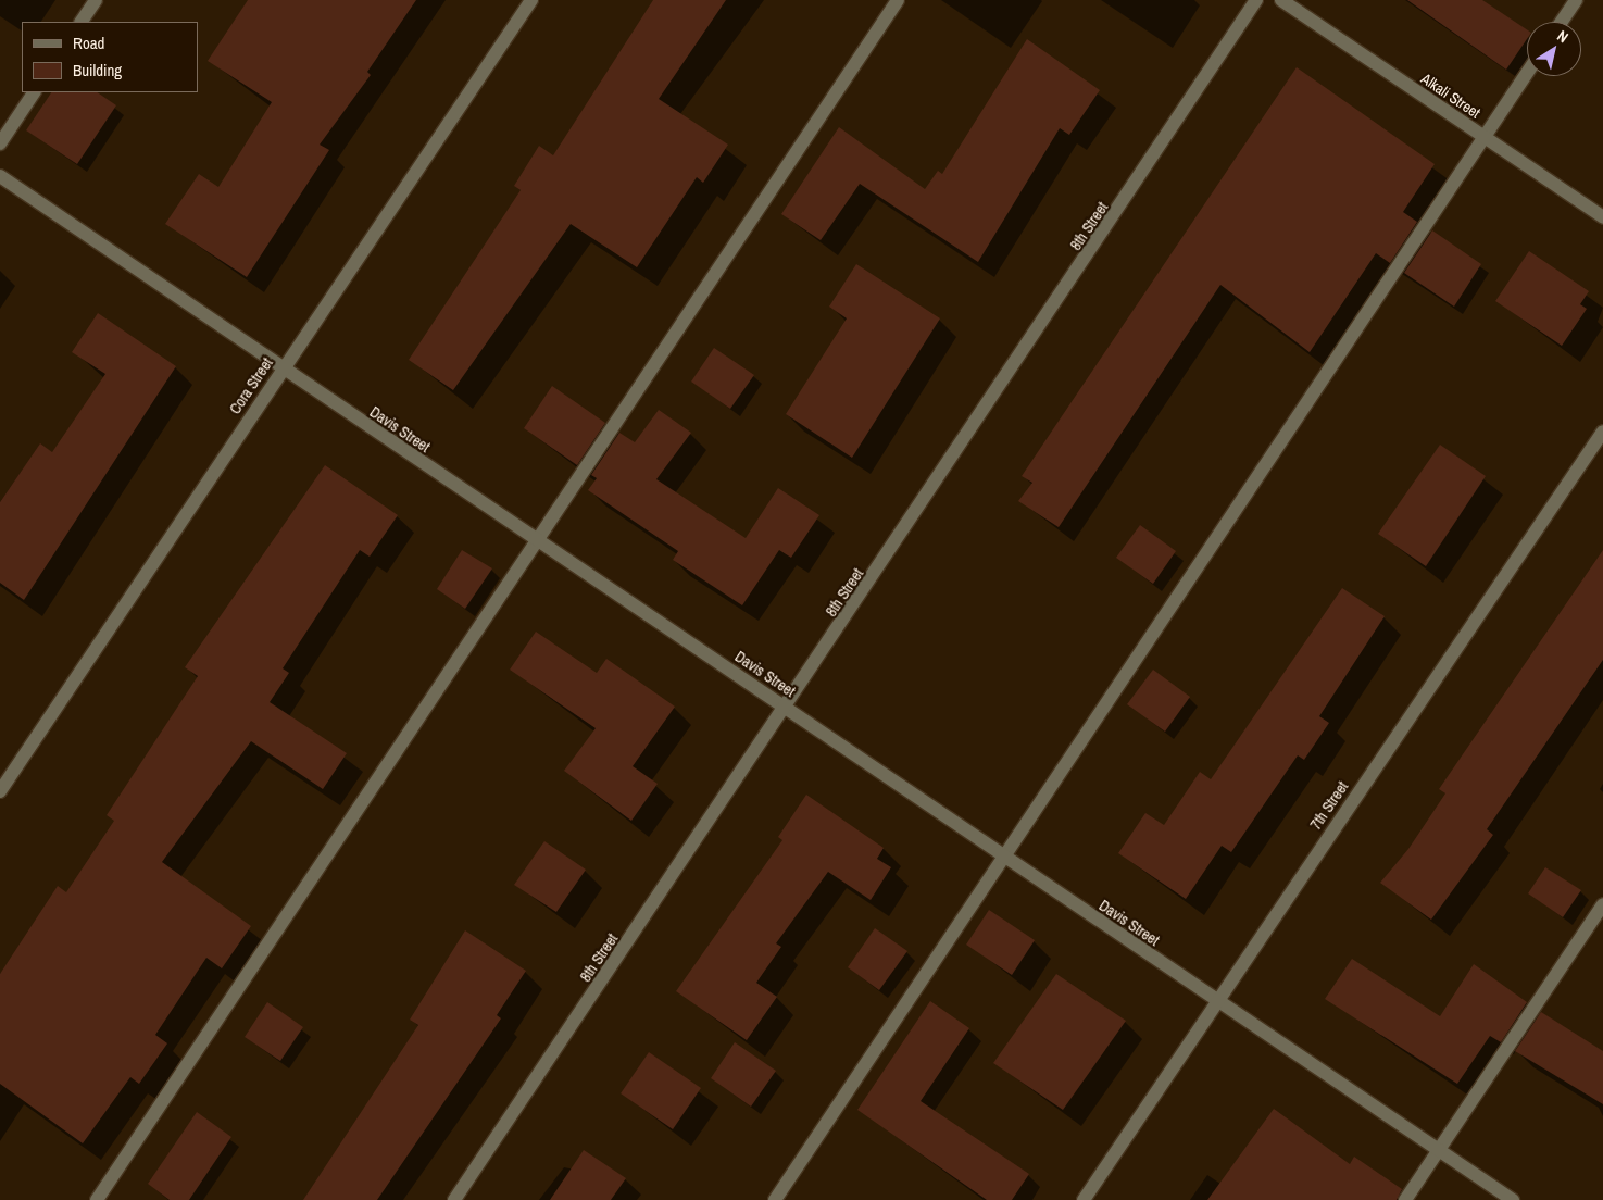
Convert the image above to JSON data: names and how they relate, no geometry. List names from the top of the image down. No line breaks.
{"streets":{"street":["Alkali Street","8th Street","Cora Street","Davis Street","7th Street"]},"crossings":[["8th Street","Davis Street"],["Cora Street","Davis Street"],["Davis Street","7th Street"]],"legend":["Road","Building"],"north":"top right"}
